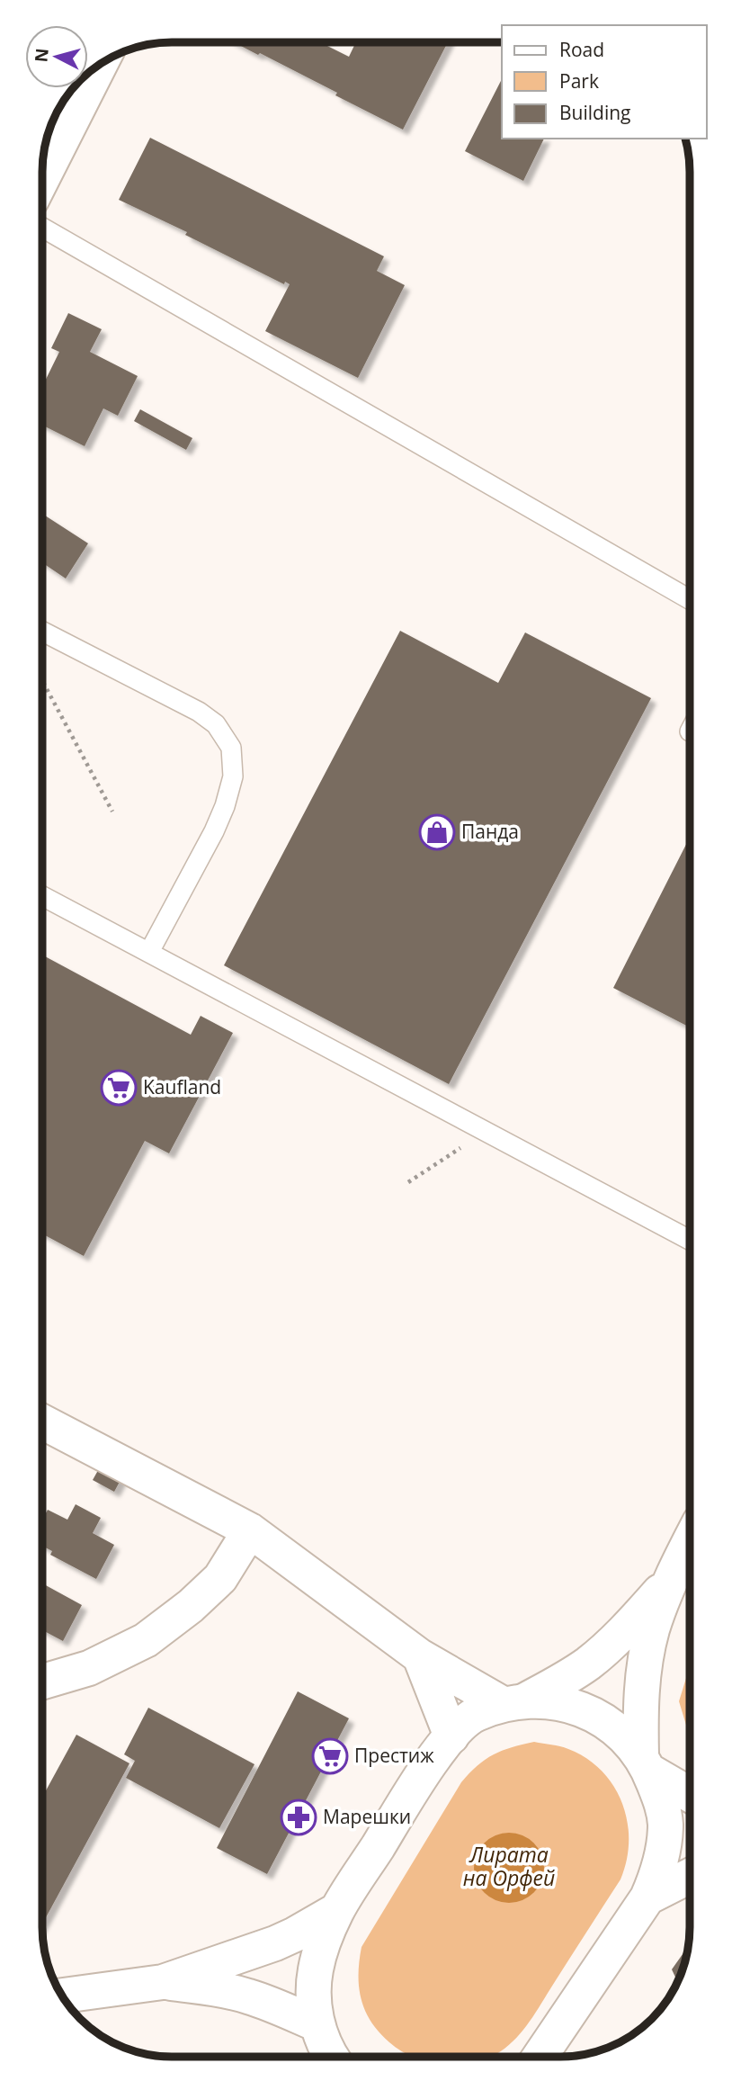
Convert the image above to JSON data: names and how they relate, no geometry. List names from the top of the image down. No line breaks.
{"water":["Лирата на Орфей"],"places":{"shop":["Панда"],"supermarket":["Kaufland","Престиж"],"pharmacy":["Марешки"]},"legend":["Road","Park","Building"],"north":"left"}
